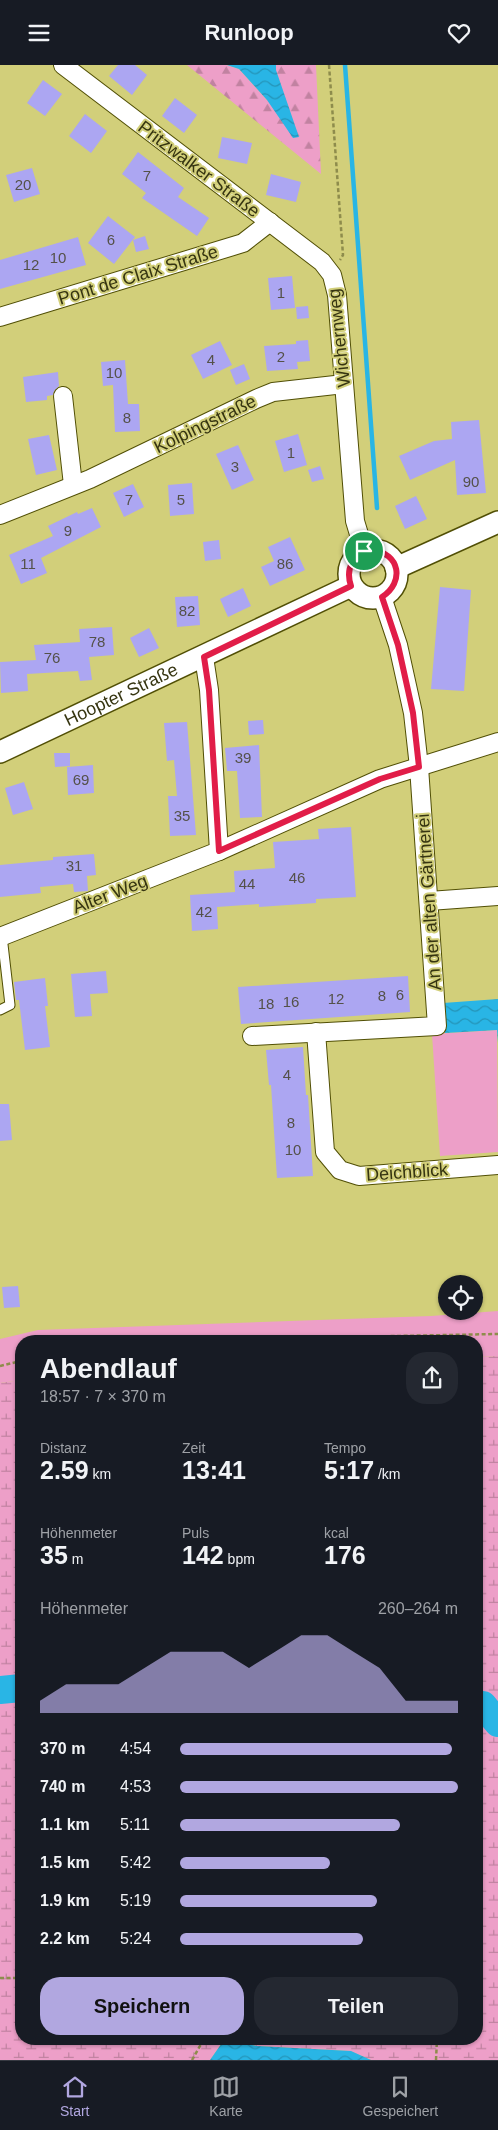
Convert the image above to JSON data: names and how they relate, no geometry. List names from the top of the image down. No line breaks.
{"streets":{"street":["Pritzwalker Straße","Pont de Claix Straße","Wichernweg","Kolpingstraße","Hoopter Straße","Alter Weg","An der alten Gärtnerei","Deichblick"]},"crossings":[["Pritzwalker Straße","Pont de Claix Straße"],["Pritzwalker Straße","Wichernweg"],["Wichernweg","Kolpingstraße"],["Wichernweg","Hoopter Straße"],["Wichernweg","An der alten Gärtnerei"],["Hoopter Straße","An der alten Gärtnerei"],["Alter Weg","An der alten Gärtnerei"],["An der alten Gärtnerei","Deichblick"]],"house_numbers":["7","20","6","10","12","1","2","4","10","8","1","3","90","7","5","9","11","86","82","78","76","39","69","35","31","46","44","42","6","8","12","16","18","4","8","10"],"page":{"header":"Runloop","heading":["Abendlauf","18:57 · 7 × 370 m"],"stats":[["Distanz","2.59 km"],["Zeit","13:41"],["Tempo","5:17 /km"],["Höhenmeter","35 m"],["Puls","142 bpm"],["kcal","176"]],"chart":["Höhenmeter","260–264 m"],"list":[{"name":"370 m","note":"4:54"},{"name":"740 m","note":"4:53"},{"name":"1.1 km","note":"5:11"},{"name":"1.5 km","note":"5:42"},{"name":"1.9 km","note":"5:19"},{"name":"2.2 km","note":"5:24"}],"buttons":["Speichern","Teilen"],"tabs":["Start","Karte","Gespeichert"]}}
